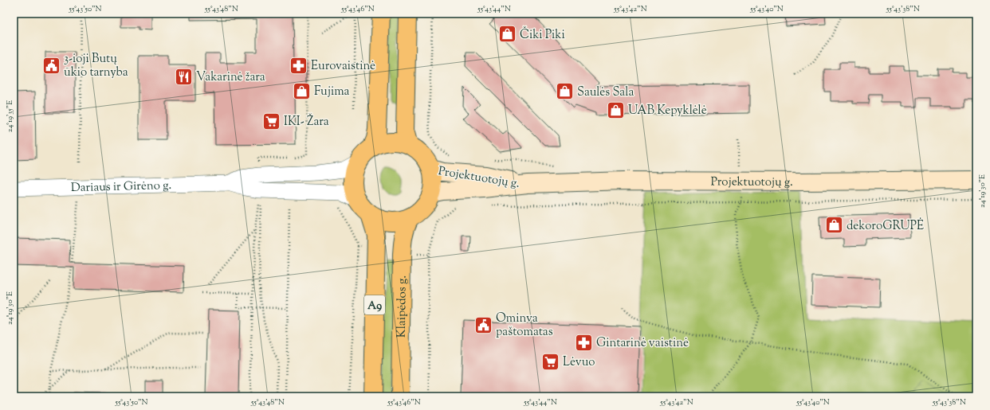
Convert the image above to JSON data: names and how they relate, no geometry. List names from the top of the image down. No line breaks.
{"streets":{"highway":["A9","Klaipėdos g."],"main road":["Projektuotojų g."],"street":["Dariaus ir Girėno g."]},"crossings":[["Projektuotojų g.","Dariaus ir Girėno g."],["Projektuotojų g.","A9"],["Projektuotojų g.","Klaipėdos g."],["Dariaus ir Girėno g.","A9"],["Dariaus ir Girėno g.","Klaipėdos g."],["A9","Klaipėdos g."]],"places":{"shop":["Čiki Piki","Fujima","Saulės Sala","UAB Kepyklėlė","dekoroGRUPĖ"],"public building":["3-ioji Butų ūkio tarnyba","Ominva paštomatas"],"pharmacy":["Eurovaistinė","Gintarinė vaistinė"],"restaurant":["Vakarinė žara"],"supermarket":["IKI- Žara","Lėvuo"]},"coordinates":["55°43'50\"N","55°43'48\"N","55°43'46\"N","55°43'44\"N","55°43'42\"N","55°43'40\"N","55°43'38\"N","24°19'35\"E","24°19'30\"E"]}
